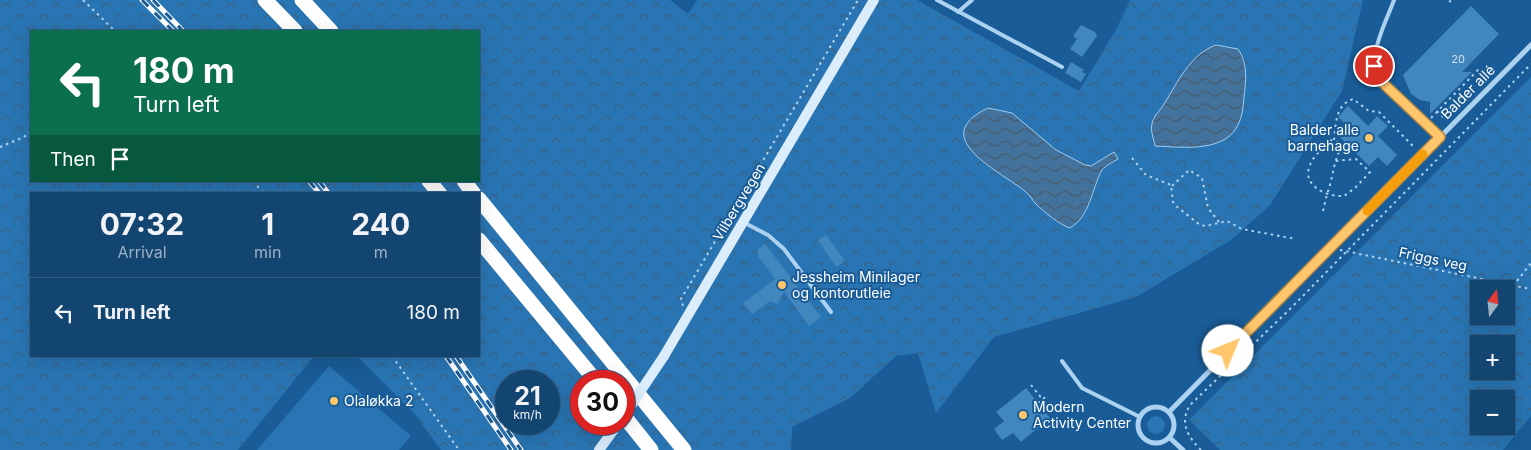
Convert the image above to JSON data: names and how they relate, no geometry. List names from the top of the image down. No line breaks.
{"streets":{"main road":["Vilbergvegen"],"street":["Balder allé"],"path":["Friggs veg"]},"crossings":[["Balder allé","Friggs veg"]],"places":["Balder alle barnehage","Jessheim Minilager og kontorutleie","Olaløkka 2","Modern Activity Center"],"house_numbers":["20"],"north":"top","page":{"turn":["180 m","Turn left"],"then":"Then","eta":["07:32","Arrival","1","min","240","m"],"list":[{"name":"Turn left","value":"180 m"}],"map_buttons":["+","−"],"speed":"21 km/h","limit":"30"}}
